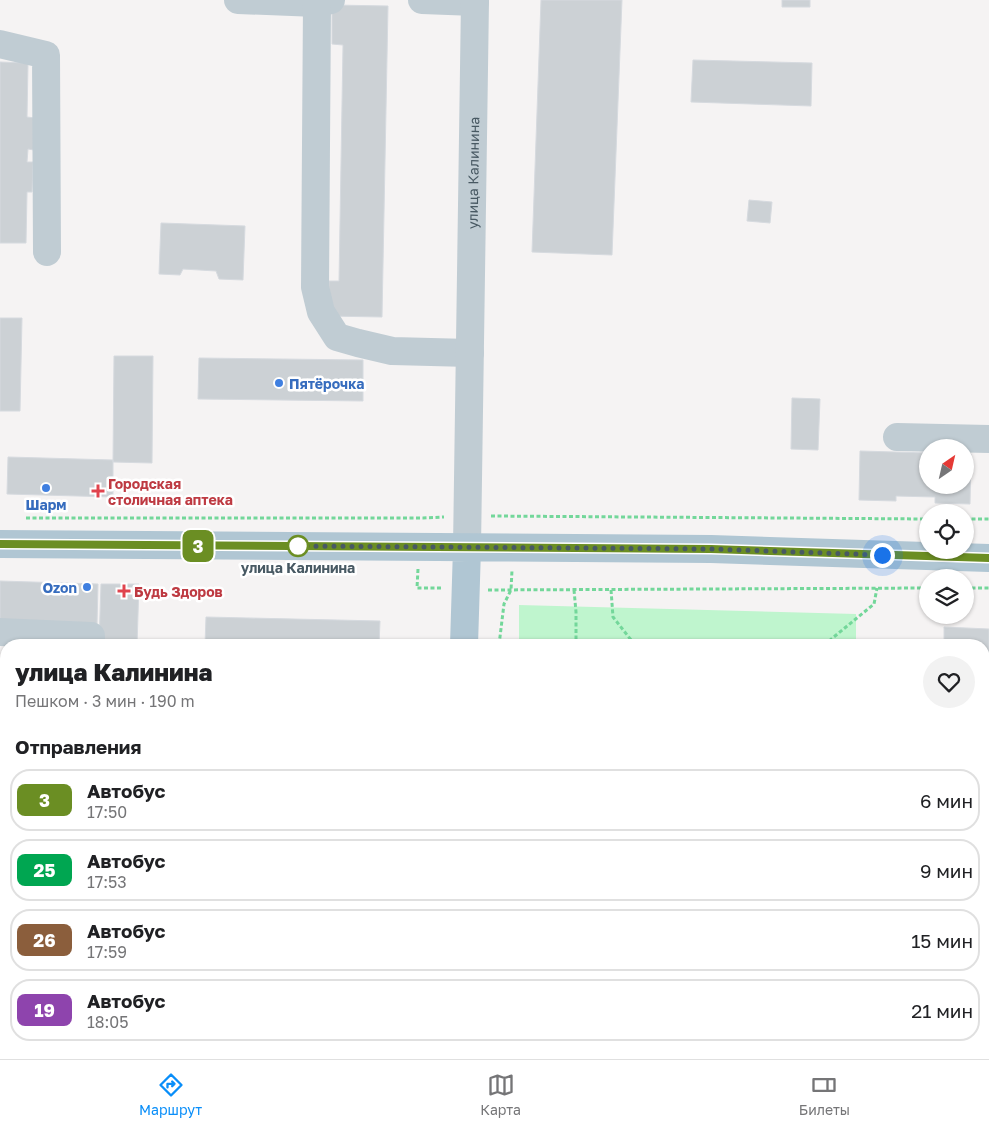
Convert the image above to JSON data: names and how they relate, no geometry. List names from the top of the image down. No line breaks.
{"streets":{"main road":["улица Калинина"]},"places":{"other":["Пятёрочка","Шарм","улица Калинина","Ozon"],"health":["Городская столичная аптека","Будь Здоров"]},"lines":["bus line 3"],"north":"top right","page":{"on_map":"3","heading":[["улица Калинина","Пешком · 3 мин · 190 m"],"Отправления"],"list":[{"mark":"3","name":"Автобус","note":"17:50","value":"6 мин"},{"mark":"25","name":"Автобус","note":"17:53","value":"9 мин"},{"mark":"26","name":"Автобус","note":"17:59","value":"15 мин"},{"mark":"19","name":"Автобус","note":"18:05","value":"21 мин"}],"tabs":["Маршрут","Карта","Билеты"]}}
